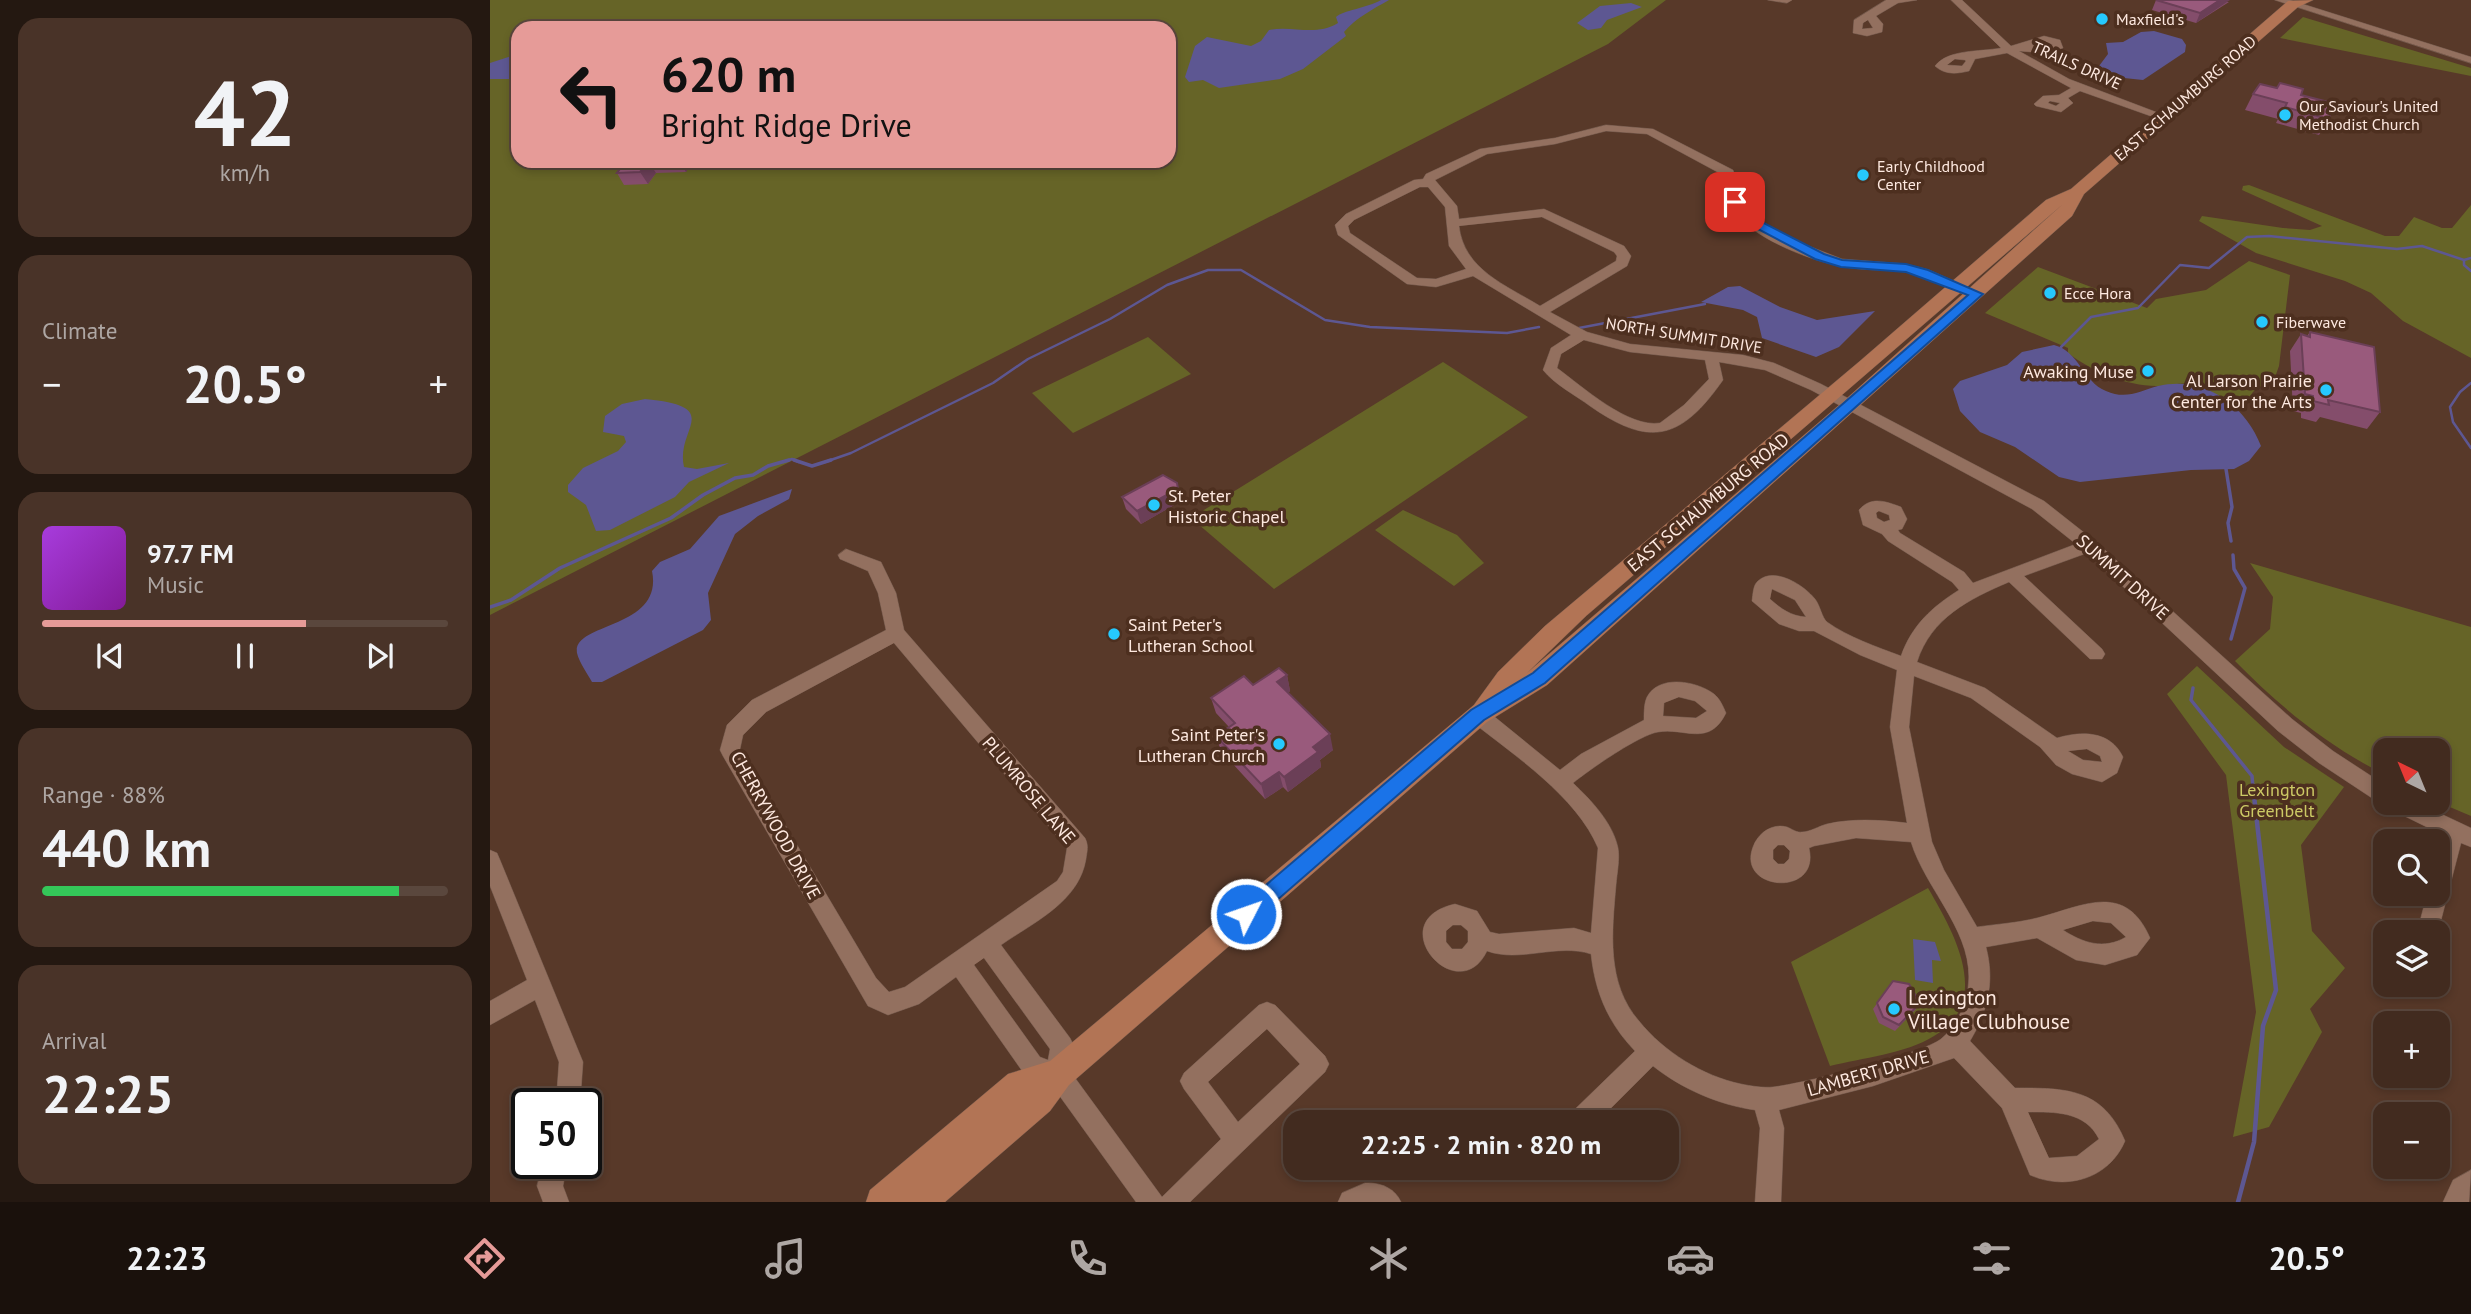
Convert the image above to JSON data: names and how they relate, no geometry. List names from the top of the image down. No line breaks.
{"streets":{"main road":["EAST SCHAUMBURG ROAD"],"street":["TRAILS DRIVE","NORTH SUMMIT DRIVE","SUMMIT DRIVE","PLUMROSE LANE","CHERRYWOOD DRIVE","LAMBERT DRIVE"]},"crossings":[["TRAILS DRIVE","EAST SCHAUMBURG ROAD"],["EAST SCHAUMBURG ROAD","NORTH SUMMIT DRIVE"],["EAST SCHAUMBURG ROAD","SUMMIT DRIVE"],["EAST SCHAUMBURG ROAD","LAMBERT DRIVE"],["NORTH SUMMIT DRIVE","SUMMIT DRIVE"],["PLUMROSE LANE","CHERRYWOOD DRIVE"]],"parks":["Lexington Greenbelt"],"places":["Maxfield's","Our Saviour's United Methodist Church","Early Childhood Center","Ecce Hora","Fiberwave","Awaking Muse","Al Larson Prairie Center for the Arts","St. Peter Historic Chapel","Saint Peter's Lutheran School","Saint Peter's Lutheran Church","Lexington Village Clubhouse"],"north":"top left","page":{"tile":[["42","km/h"],"Climate",["Range · 88%","440 km"],["Arrival","22:25"]],"turn":["620 m","Bright Ridge Drive"],"heat":["−","20.5°","+"],"song":["97.7 FM","Music"],"map_buttons":["+","−"],"limit":"50","trip":"22:25 · 2 min · 820 m","tabs":["22:23","20.5°"]}}
